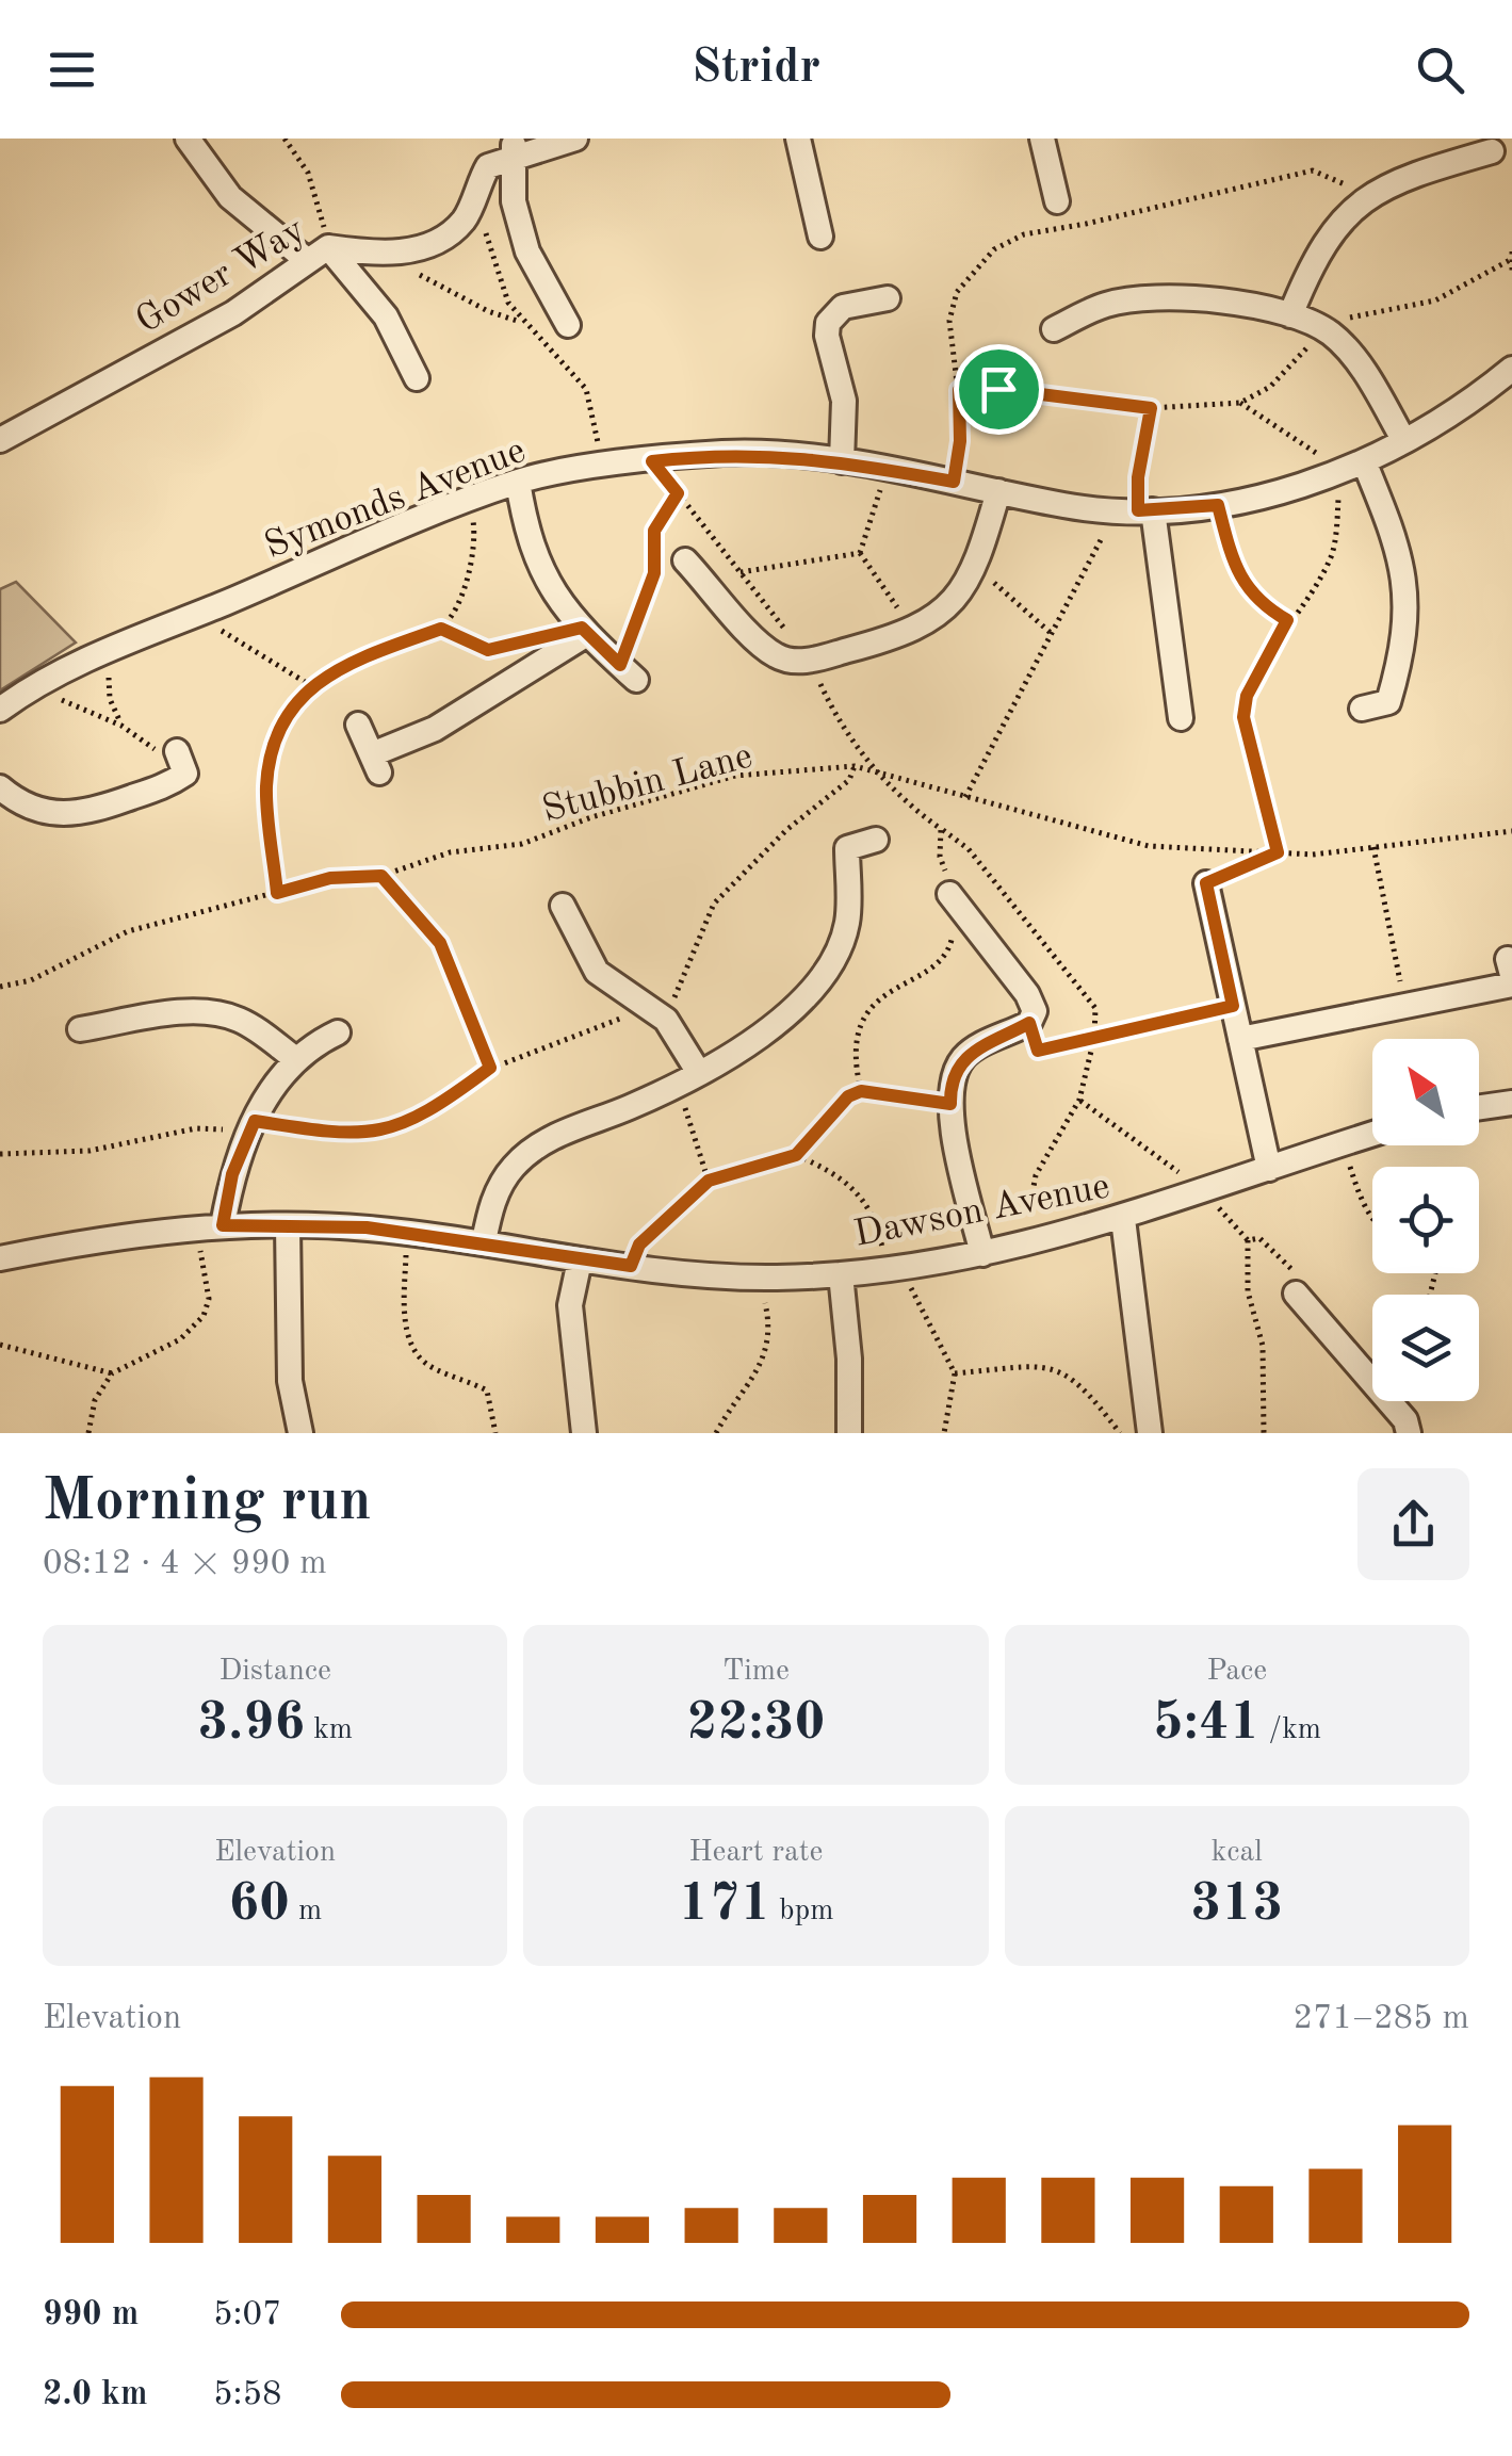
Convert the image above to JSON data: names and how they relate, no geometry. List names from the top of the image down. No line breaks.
{"streets":{"street":["Gower Way","Symonds Avenue","Dawson Avenue"],"path":["Stubbin Lane"]},"north":"top left","page":{"header":"Stridr","heading":["Morning run","08:12 · 4 × 990 m"],"stats":[["Distance","3.96 km"],["Time","22:30"],["Pace","5:41 /km"],["Elevation","60 m"],["Heart rate","171 bpm"],["kcal","313"]],"chart":["Elevation","271–285 m"],"list":[{"name":"990 m","note":"5:07"},{"name":"2.0 km","note":"5:58"}]}}
